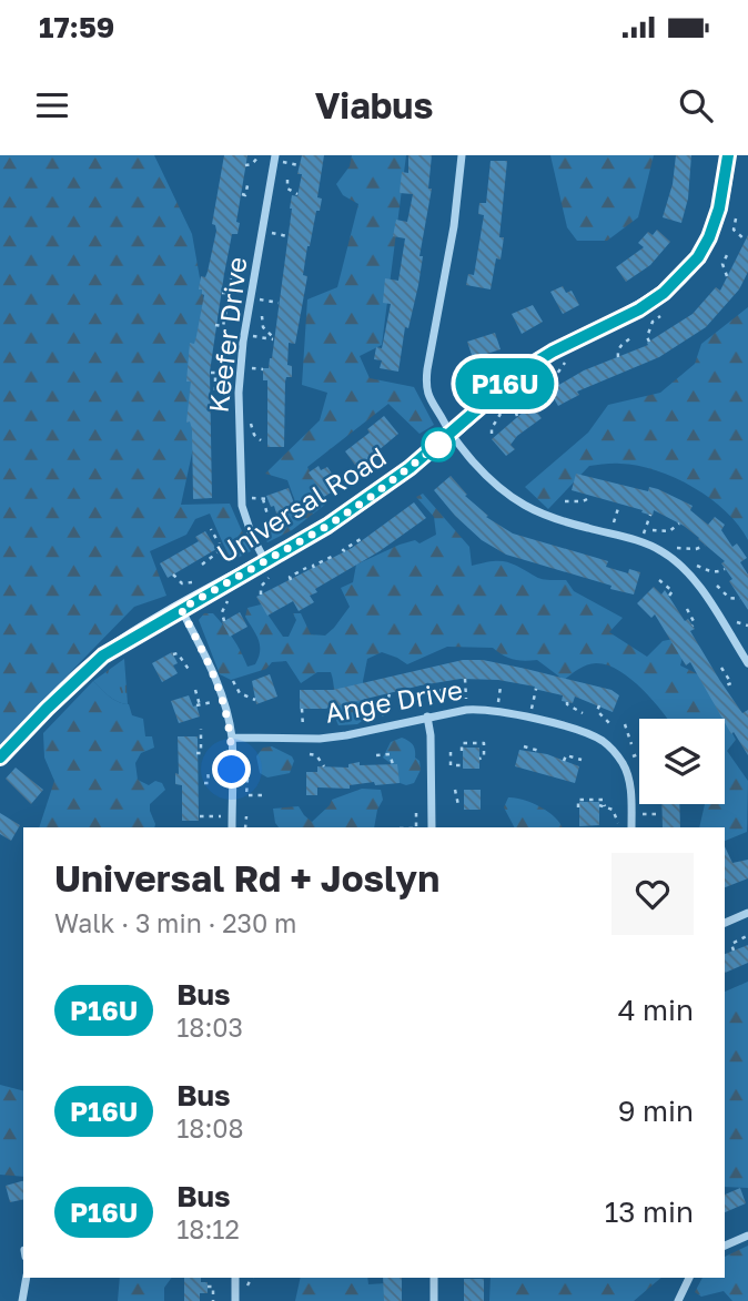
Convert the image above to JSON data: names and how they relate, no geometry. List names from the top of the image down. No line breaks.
{"streets":{"street":["Keefer Drive","Universal Road","Ange Drive"]},"crossings":[["Keefer Drive","Universal Road"]],"lines":["bus line P16U"],"page":{"status":"17:59","header":"Viabus","on_map":"P16U","heading":["Universal Rd + Joslyn","Walk · 3 min · 230 m"],"list":[{"mark":"P16U","name":"Bus","note":"18:03","value":"4 min"},{"mark":"P16U","name":"Bus","note":"18:08","value":"9 min"},{"mark":"P16U","name":"Bus","note":"18:12","value":"13 min"}]}}
